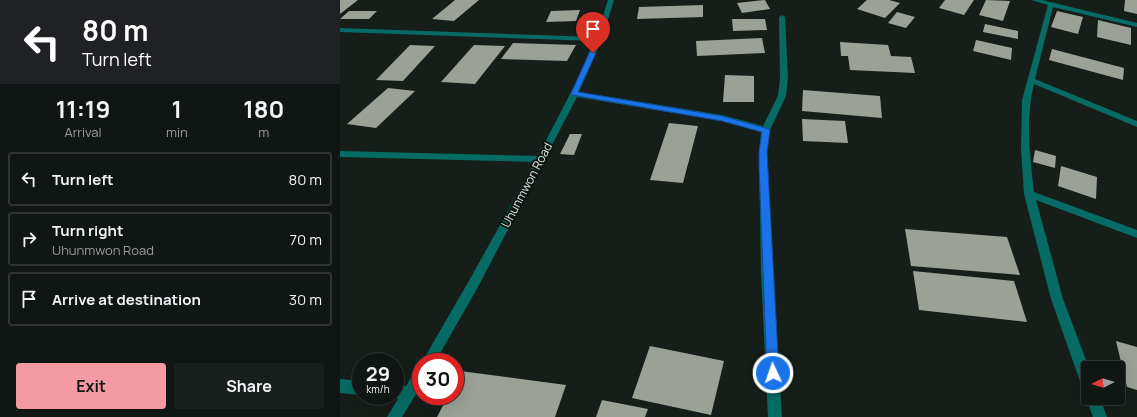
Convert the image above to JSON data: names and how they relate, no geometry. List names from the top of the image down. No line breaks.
{"streets":{"street":["Uhunmwon Road"]},"north":"left","page":{"turn":["80 m","Turn left"],"eta":["11:19","Arrival","1","min","180","m"],"list":[{"name":"Turn left","value":"80 m"},{"name":"Turn right","note":"Uhunmwon Road","value":"70 m"},{"name":"Arrive at destination","value":"30 m"}],"speed":"29 km/h","limit":"30","buttons":["Exit","Share"]}}
